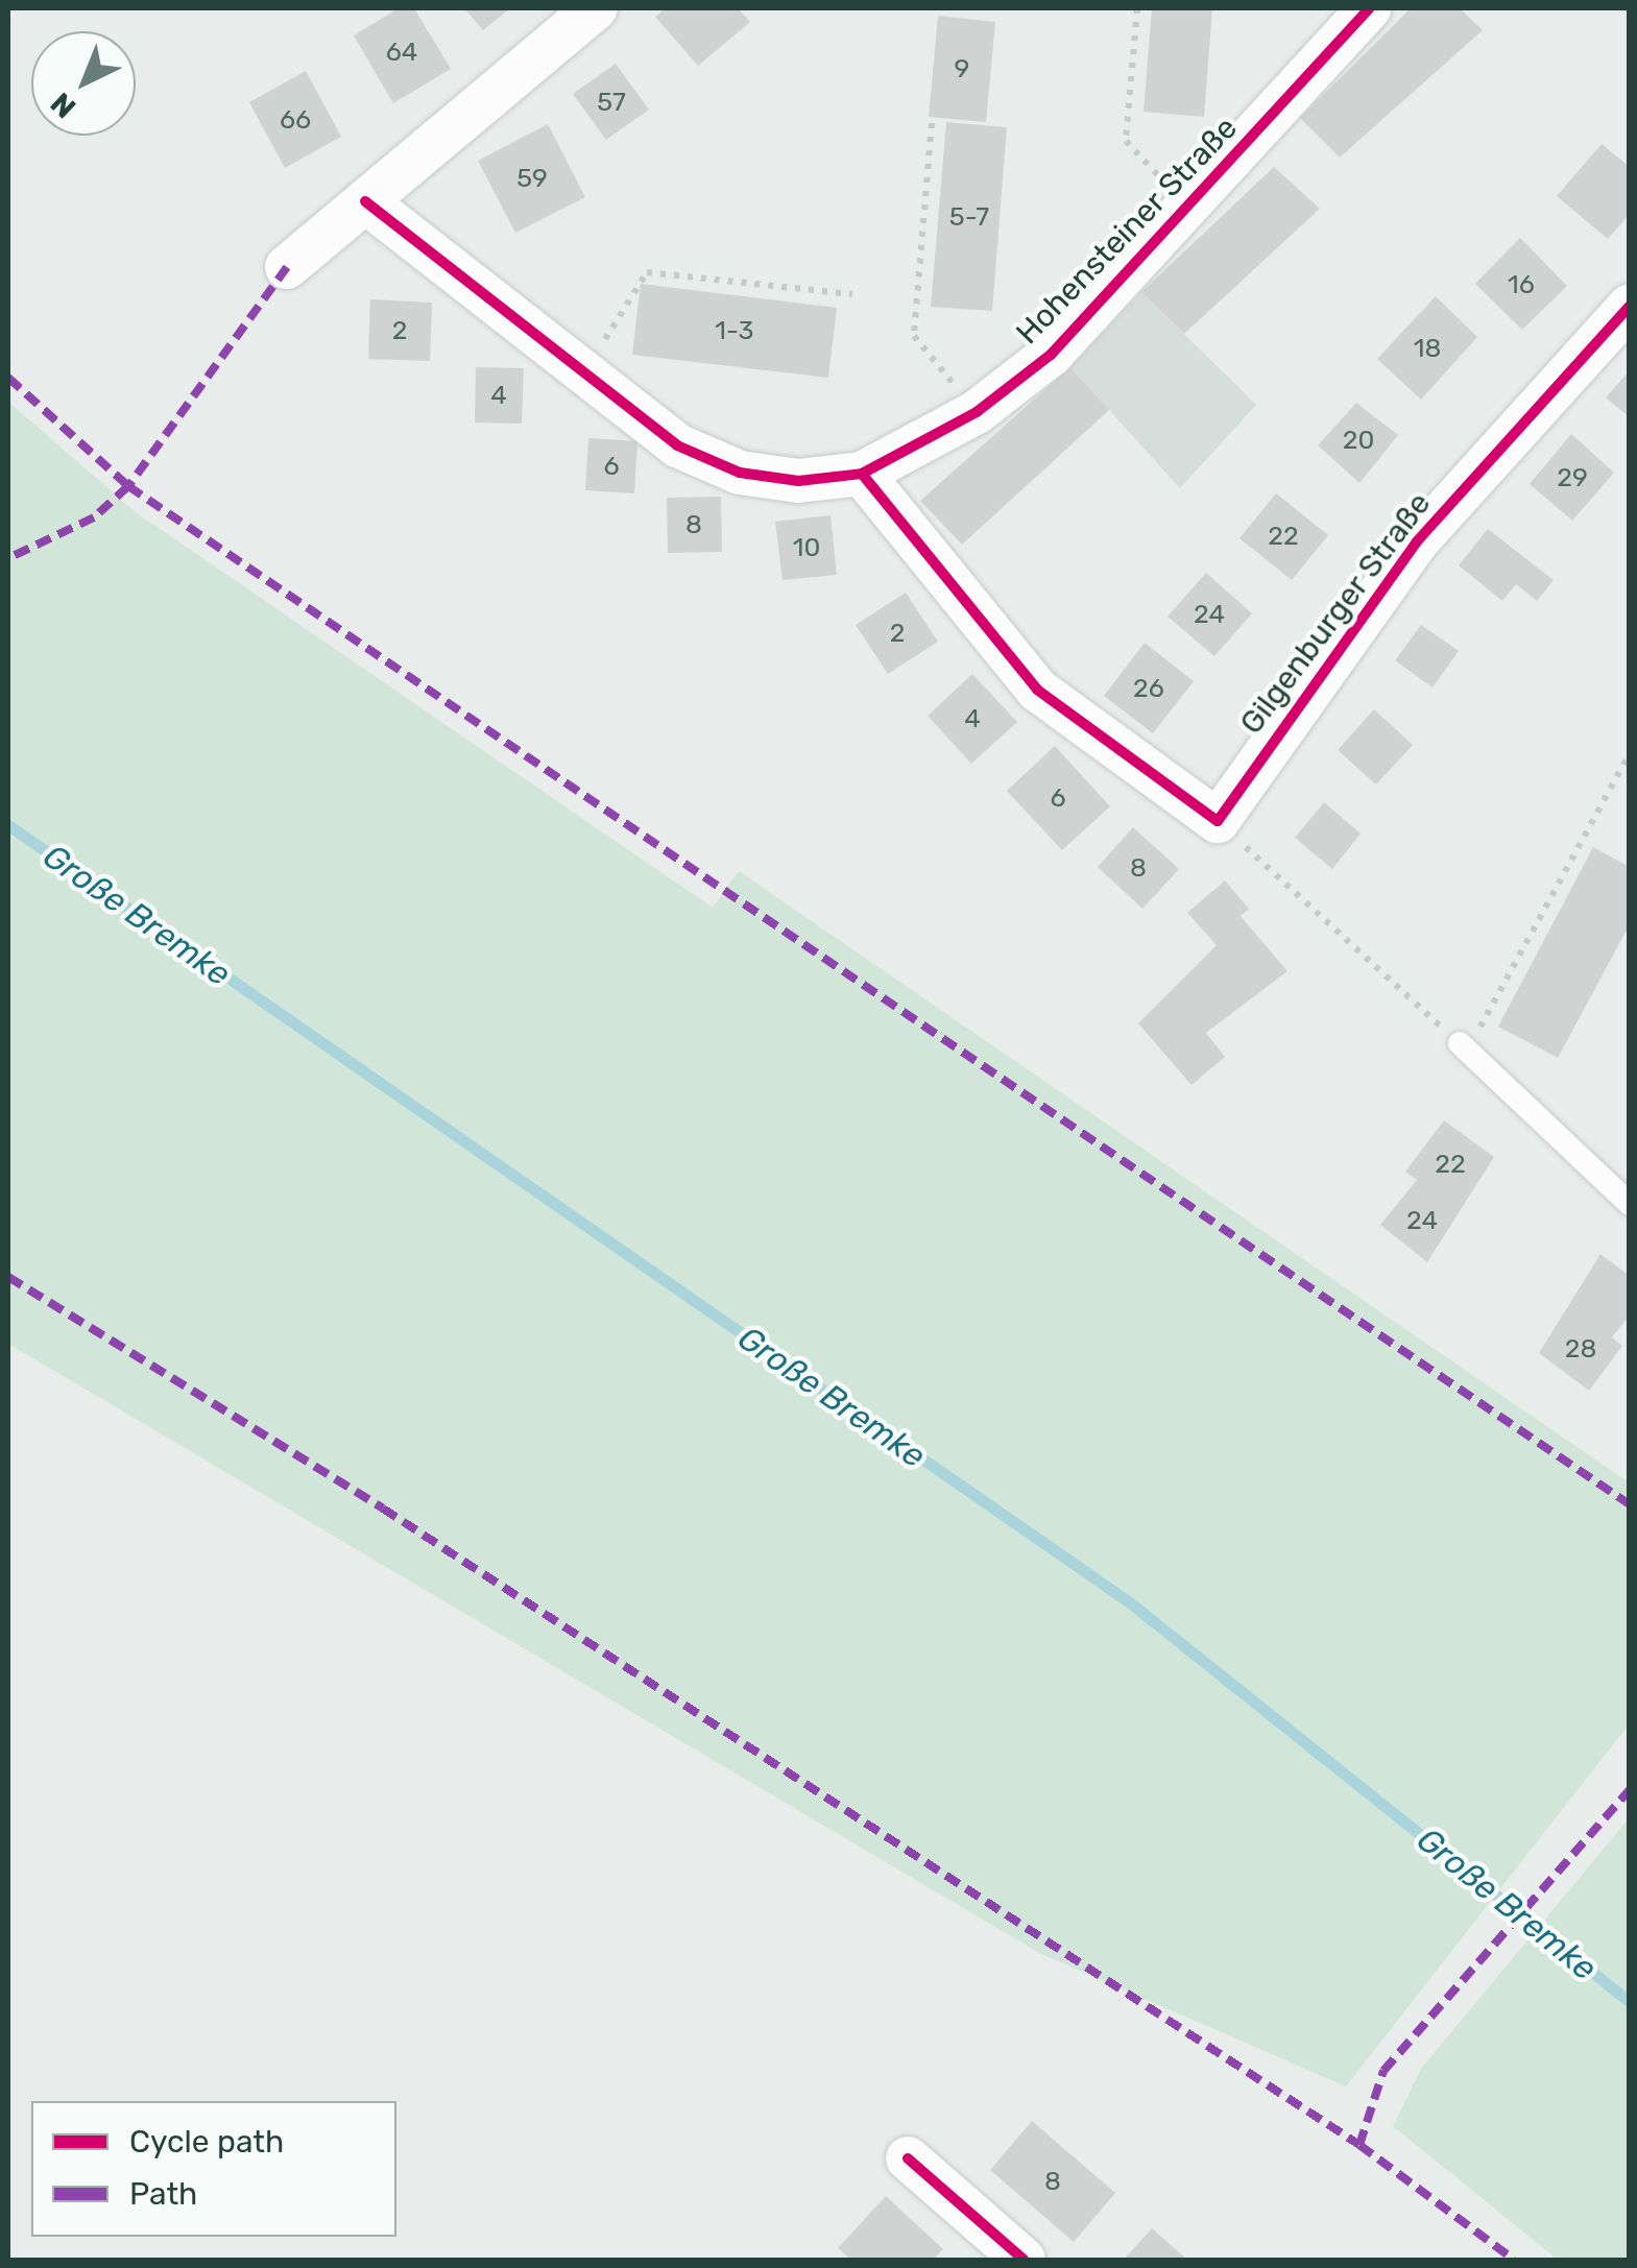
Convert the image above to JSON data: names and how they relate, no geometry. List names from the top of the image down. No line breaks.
{"streets":{"street":["Hohensteiner Straße","Gilgenburger Straße"]},"water":["Große Bremke"],"house_numbers":["64","9","57","66","59","5-7","16","2","1-3","18","4","20","6","29","8","22","10","24","2","26","4","6","8","22","24","28","8"],"legend":["Cycle path","Path"],"north":"bottom left"}
